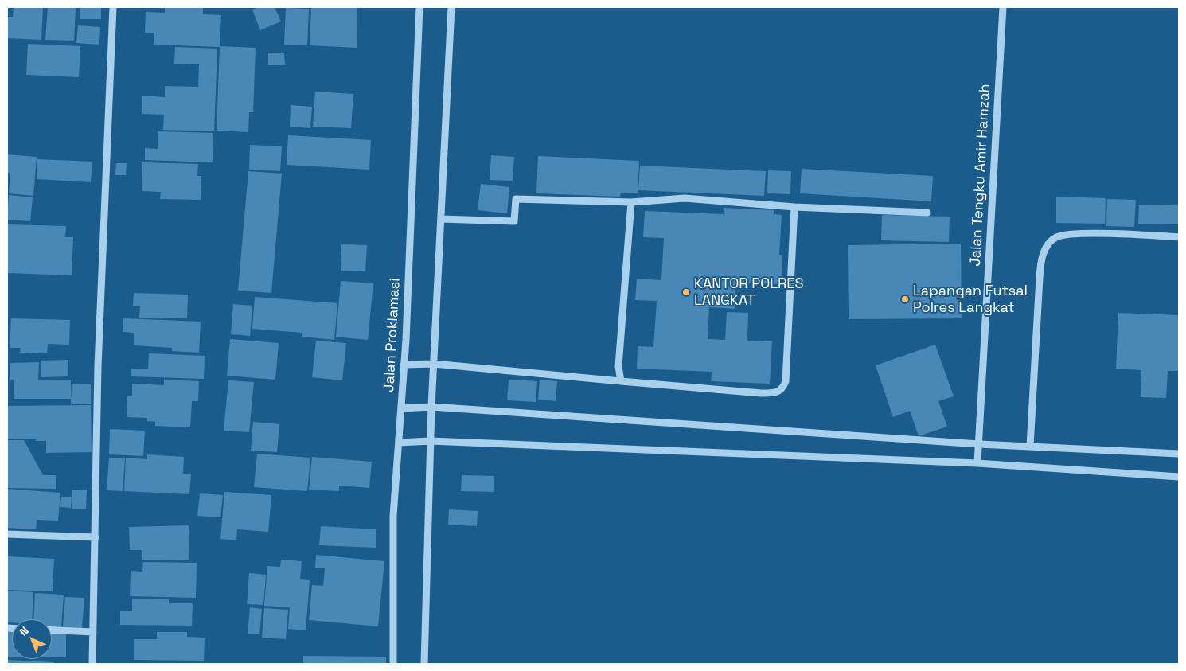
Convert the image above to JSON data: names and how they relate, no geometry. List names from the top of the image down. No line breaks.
{"streets":{"street":["Jalan Tengku Amir Hamzah","Jalan Proklamasi"]},"places":["KANTOR POLRES LANGKAT","Lapangan Futsal Polres Langkat"],"north":"top left"}
